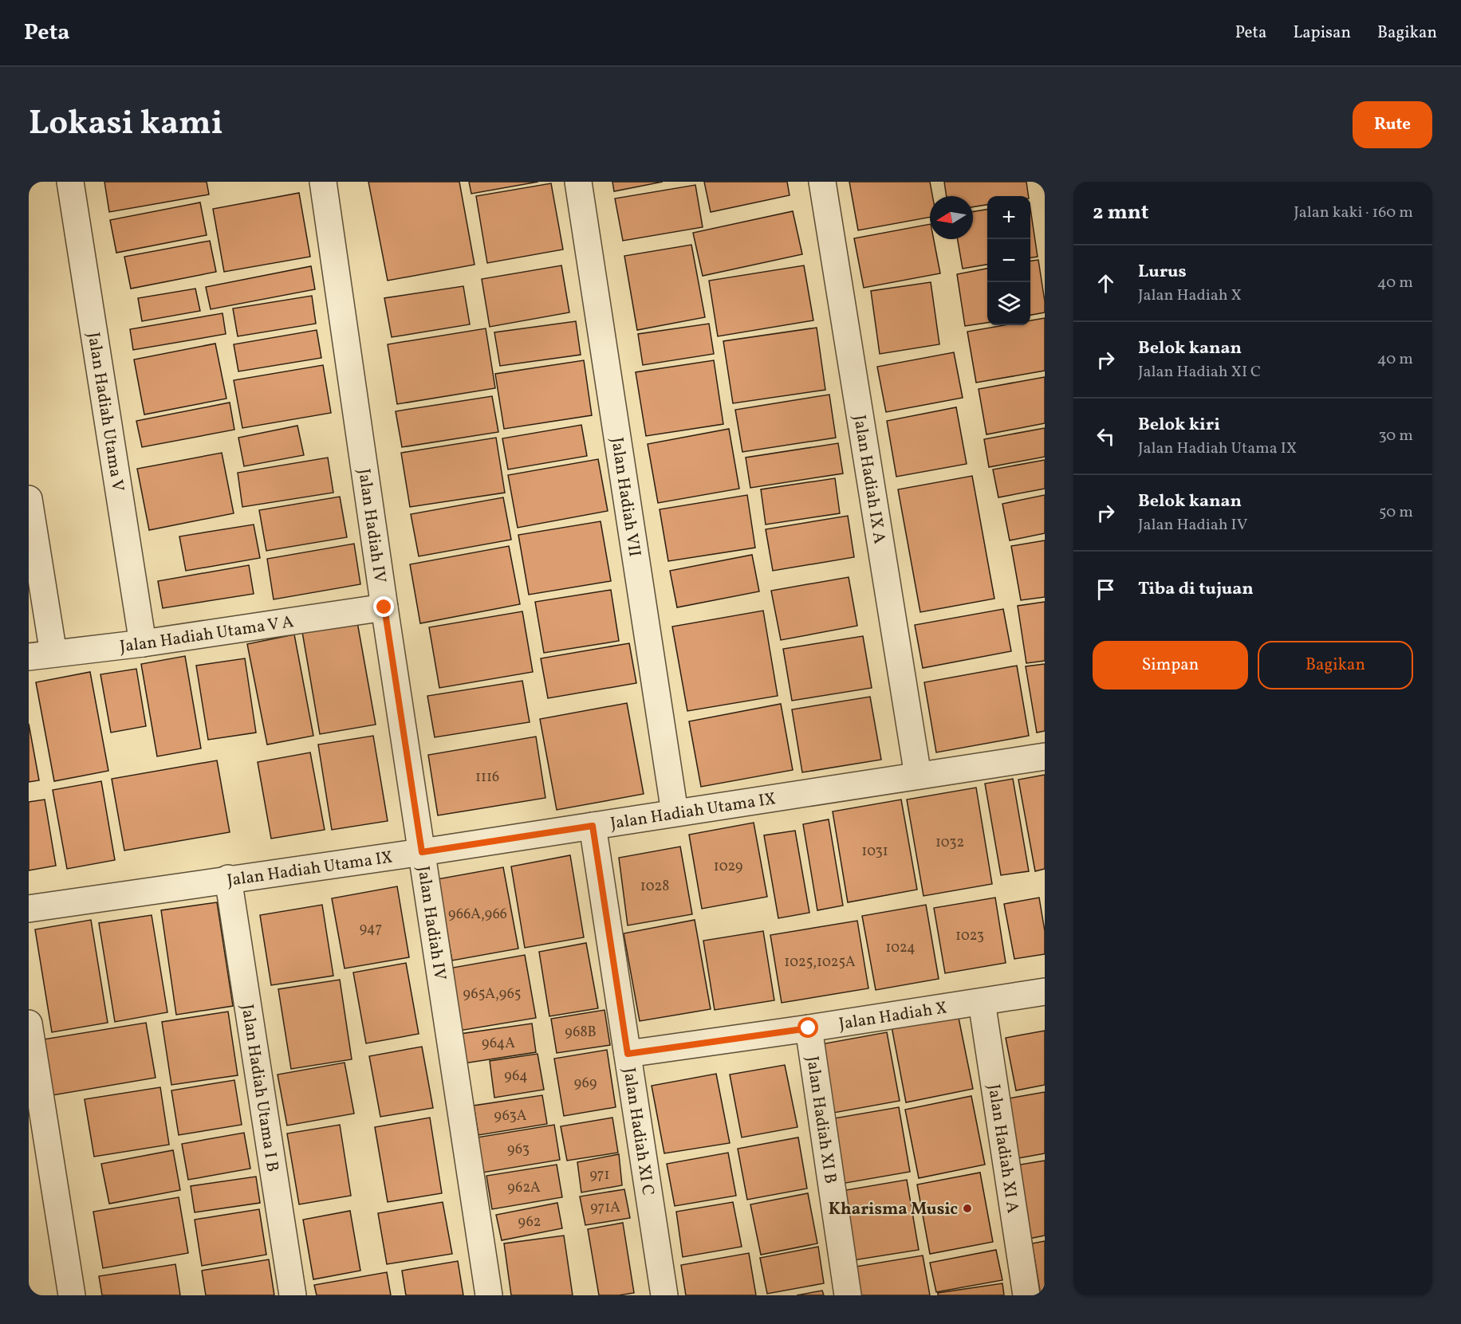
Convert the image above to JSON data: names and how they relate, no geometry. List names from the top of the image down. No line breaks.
{"streets":{"street":["Jalan Hadiah Utama V","Jalan Hadiah IX A","Jalan Hadiah VII","Jalan Hadiah IV","Jalan Hadiah Utama V A","Jalan Hadiah Utama IX","Jalan Hadiah X","Jalan Hadiah Utama I B","Jalan Hadiah XI B","Jalan Hadiah XI C","Jalan Hadiah XI A"]},"crossings":[["Jalan Hadiah Utama V","Jalan Hadiah Utama V A"],["Jalan Hadiah IX A","Jalan Hadiah Utama IX"],["Jalan Hadiah VII","Jalan Hadiah Utama IX"],["Jalan Hadiah IV","Jalan Hadiah Utama V A"],["Jalan Hadiah IV","Jalan Hadiah Utama IX"],["Jalan Hadiah Utama IX","Jalan Hadiah Utama I B"],["Jalan Hadiah Utama IX","Jalan Hadiah XI C"],["Jalan Hadiah X","Jalan Hadiah XI B"],["Jalan Hadiah X","Jalan Hadiah XI C"],["Jalan Hadiah X","Jalan Hadiah XI A"]],"places":["Kharisma Music"],"house_numbers":["1116","1032","1031","1029","1028","966A,966","947","1023","1024","1025,1025A","965A,965","968B","964A","964","969","963A","963","971","962A","971A","962"],"north":"left","page":{"header":"Peta","nav":["Peta","Lapisan","Bagikan"],"title":"Lokasi kami","buttons":["Rute",["Simpan","Bagikan"]],"heading":["2 mnt","Jalan kaki · 160 m"],"map_buttons":["+","−"],"list":[["Lurus","Jalan Hadiah X","40 m"],["Belok kanan","Jalan Hadiah XI C","40 m"],["Belok kiri","Jalan Hadiah Utama IX","30 m"],["Belok kanan","Jalan Hadiah IV","50 m"],"Tiba di tujuan"]}}
